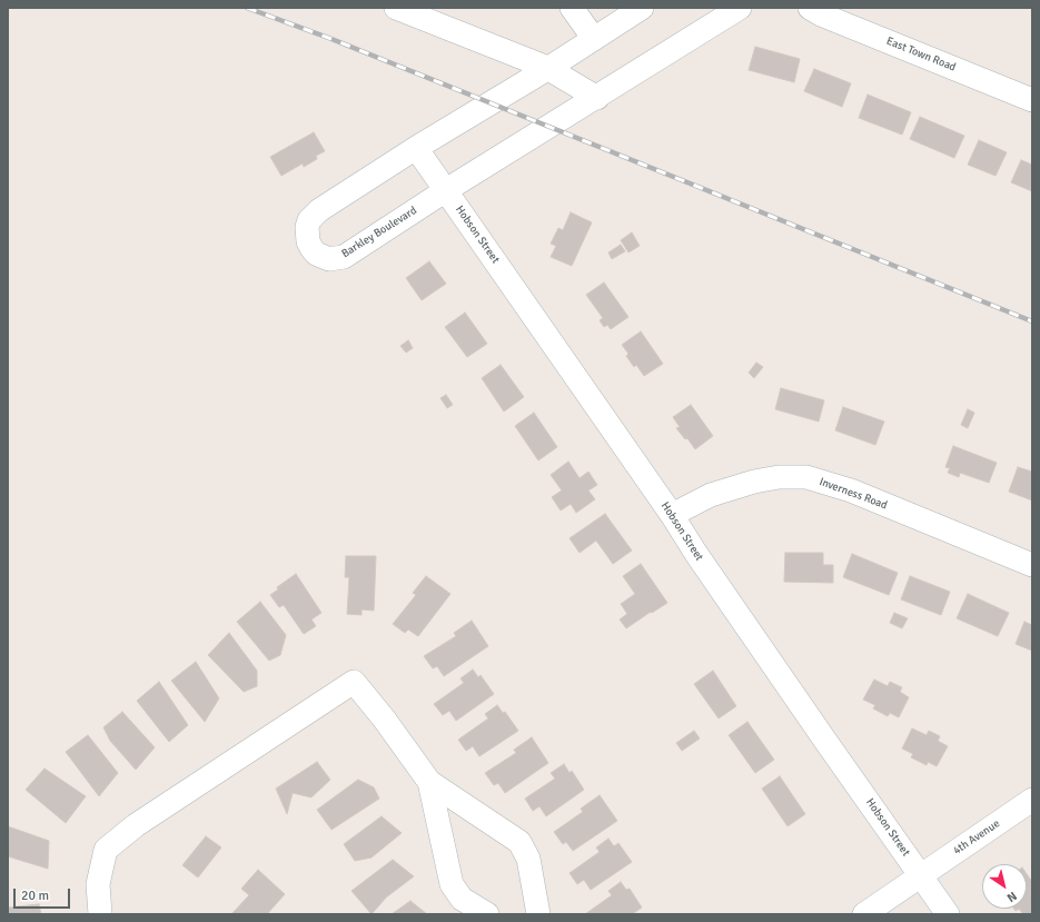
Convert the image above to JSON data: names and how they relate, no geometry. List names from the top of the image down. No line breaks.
{"streets":{"street":["East Town Road","Barkley Boulevard","Hobson Street","Inverness Road","4th Avenue"]},"crossings":[["Barkley Boulevard","Hobson Street"],["Hobson Street","Inverness Road"],["Hobson Street","4th Avenue"]],"scale_bar":"20 m","north":"bottom right"}
